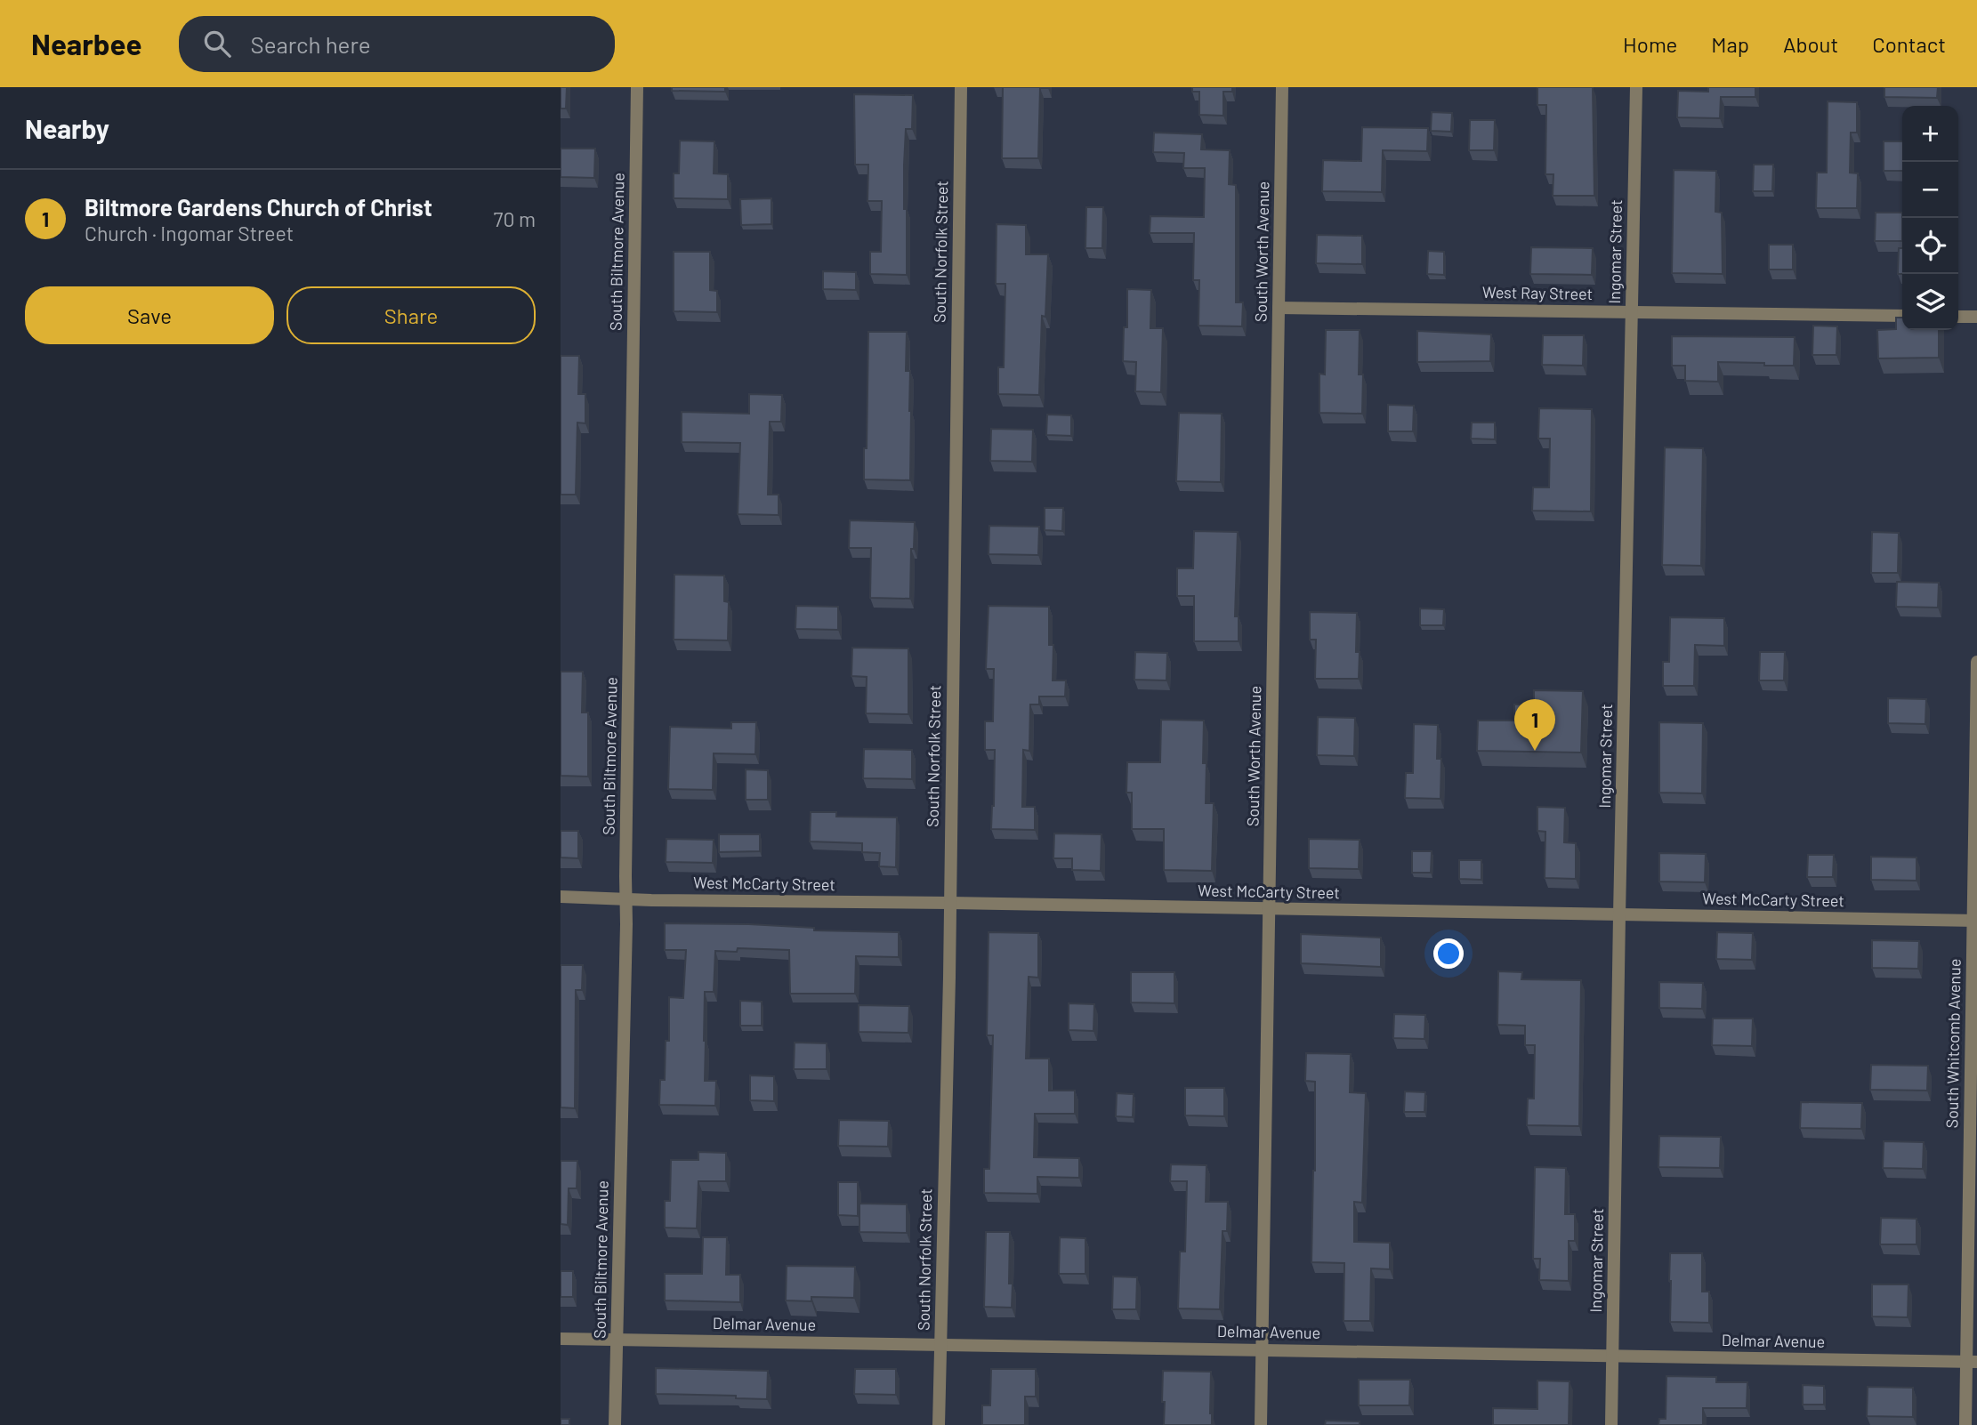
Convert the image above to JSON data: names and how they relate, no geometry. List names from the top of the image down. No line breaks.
{"streets":{"street":["South Biltmore Avenue","South Norfolk Street","South Worth Avenue","Ingomar Street","West Ray Street","West McCarty Street","South Whitcomb Avenue","Delmar Avenue"]},"crossings":[["South Biltmore Avenue","West McCarty Street"],["South Biltmore Avenue","Delmar Avenue"],["South Norfolk Street","West McCarty Street"],["South Norfolk Street","Delmar Avenue"],["South Worth Avenue","West Ray Street"],["South Worth Avenue","West McCarty Street"],["South Worth Avenue","Delmar Avenue"],["Ingomar Street","West Ray Street"],["Ingomar Street","West McCarty Street"],["Ingomar Street","Delmar Avenue"],["West McCarty Street","South Whitcomb Avenue"],["South Whitcomb Avenue","Delmar Avenue"]],"page":{"header":"Nearbee","search":"Search here","nav":["Home","Map","About","Contact"],"heading":"Nearby","map_buttons":["+","−"],"list":[{"mark":"1","name":"Biltmore Gardens Church of Christ","note":"Church · Ingomar Street","value":"70 m"}],"buttons":["Save","Share"],"pins":"1"}}
